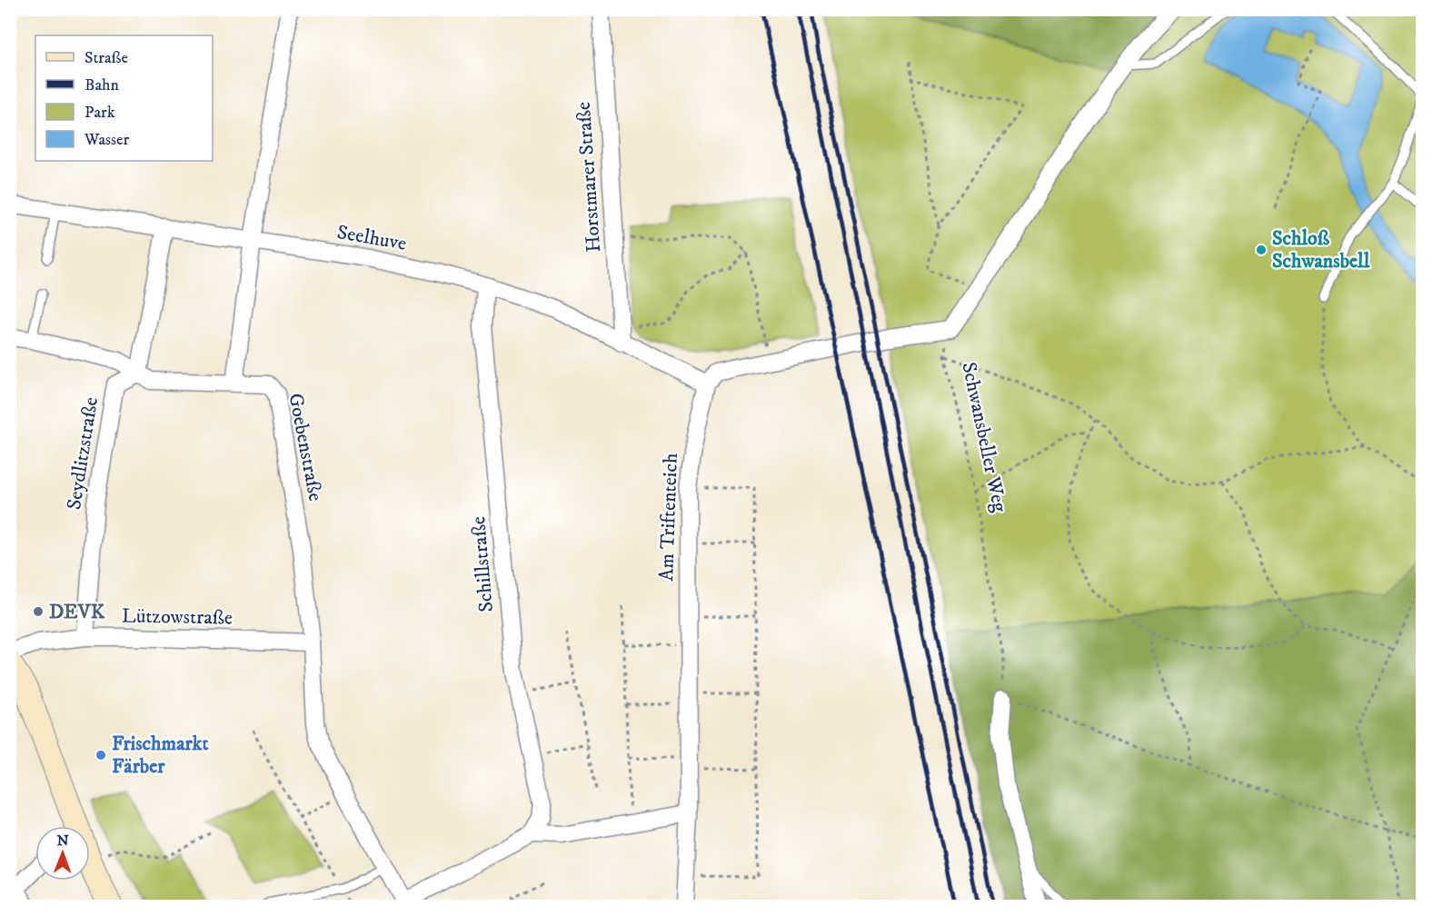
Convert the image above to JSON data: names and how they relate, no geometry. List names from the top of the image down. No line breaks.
{"streets":{"street":["Horstmarer Straße","Seelhuve","Goebenstraße","Seydlitzstraße","Am Triftenteich","Schillstraße","Lützowstraße"],"path":["Schwansbeller Weg"]},"crossings":[["Horstmarer Straße","Seelhuve"],["Seelhuve","Am Triftenteich"],["Seelhuve","Schillstraße"],["Goebenstraße","Seydlitzstraße"],["Goebenstraße","Lützowstraße"],["Seydlitzstraße","Lützowstraße"]],"places":["Schloß Schwansbell","DEVK","Frischmarkt Färber"],"legend":["Straße","Bahn","Park","Wasser"],"north":"top"}
